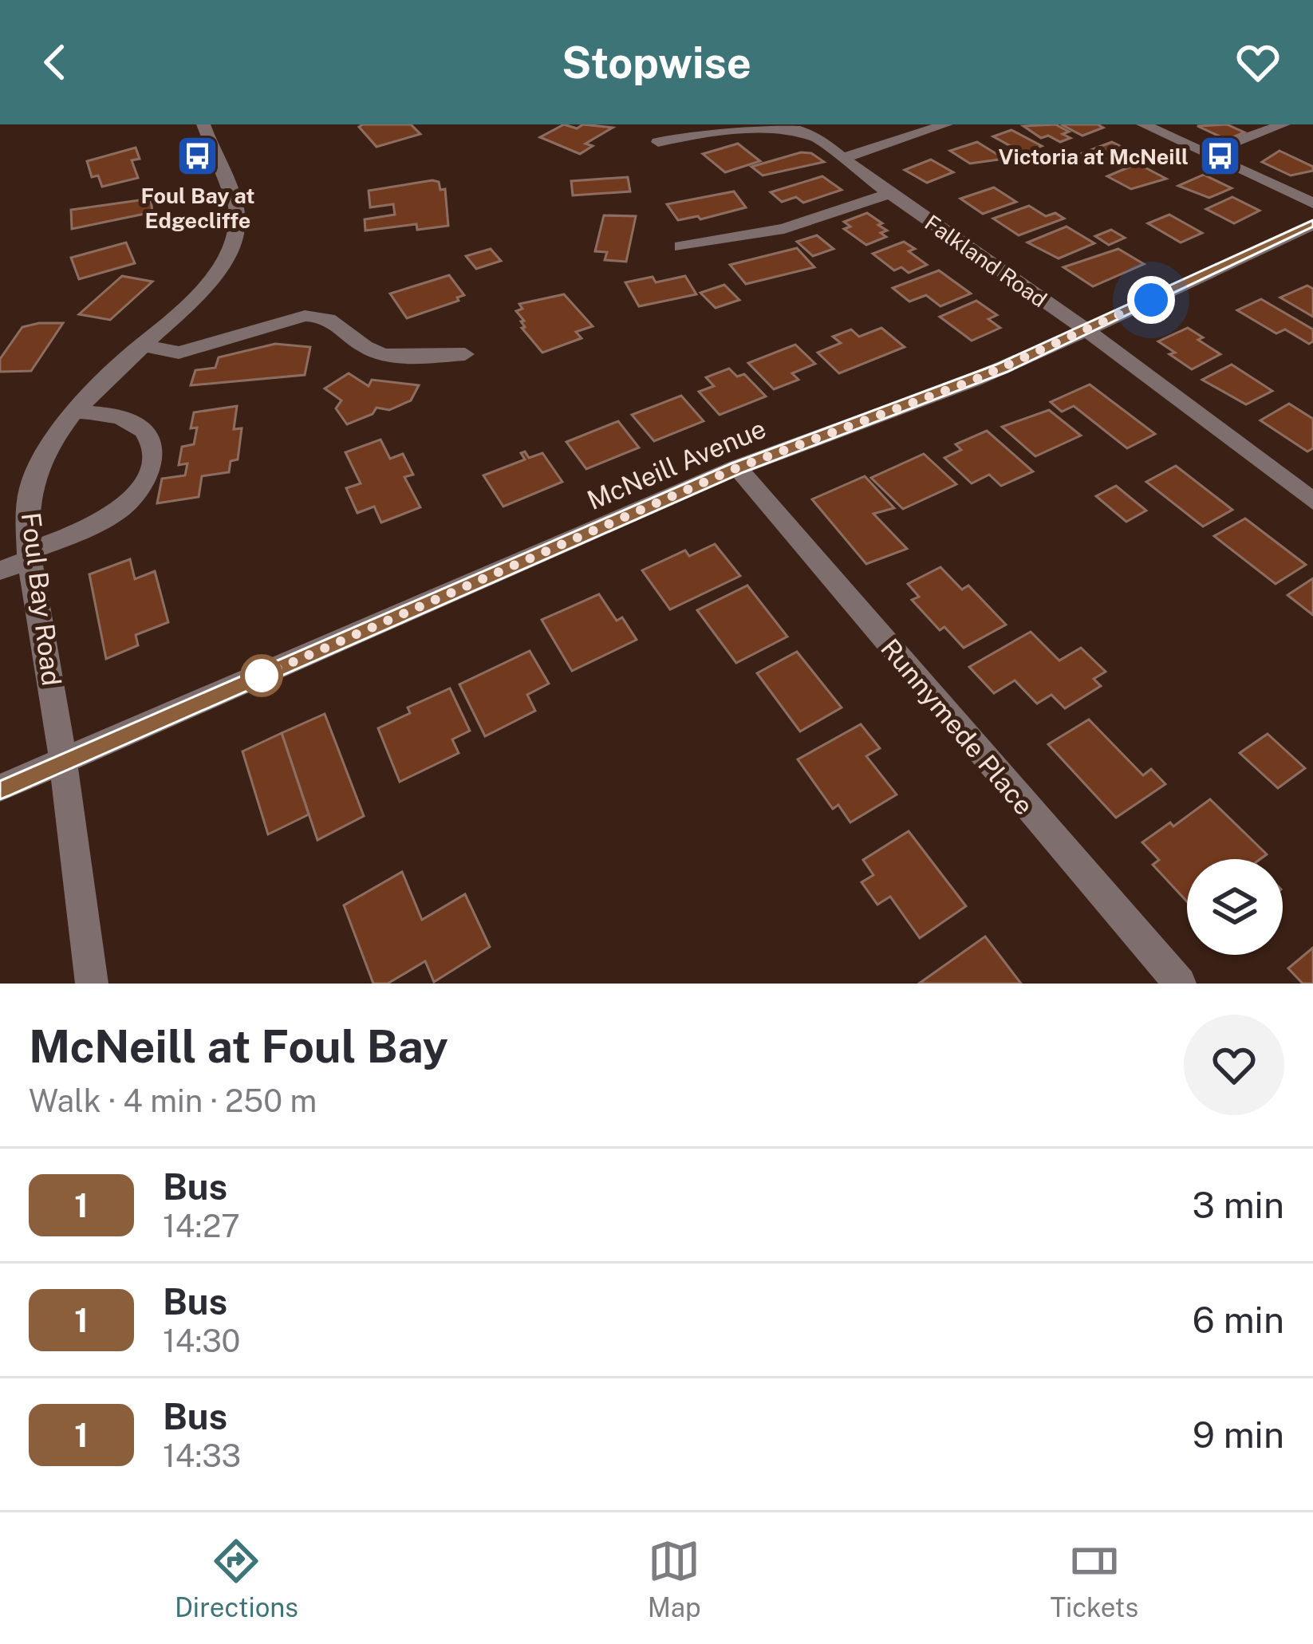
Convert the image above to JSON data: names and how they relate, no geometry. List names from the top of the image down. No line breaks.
{"streets":{"street":["Falkland Road","McNeill Avenue","Foul Bay Road","Runnymede Place"]},"crossings":[["Falkland Road","McNeill Avenue"],["McNeill Avenue","Foul Bay Road"],["McNeill Avenue","Runnymede Place"]],"places":{"bus stop":["Foul Bay at Edgecliffe","Victoria at McNeill"]},"lines":["bus line 1"],"page":{"header":"Stopwise","heading":["McNeill at Foul Bay","Walk · 4 min · 250 m"],"list":[{"mark":"1","name":"Bus","note":"14:27","value":"3 min"},{"mark":"1","name":"Bus","note":"14:30","value":"6 min"},{"mark":"1","name":"Bus","note":"14:33","value":"9 min"}],"tabs":["Directions","Map","Tickets"]}}
